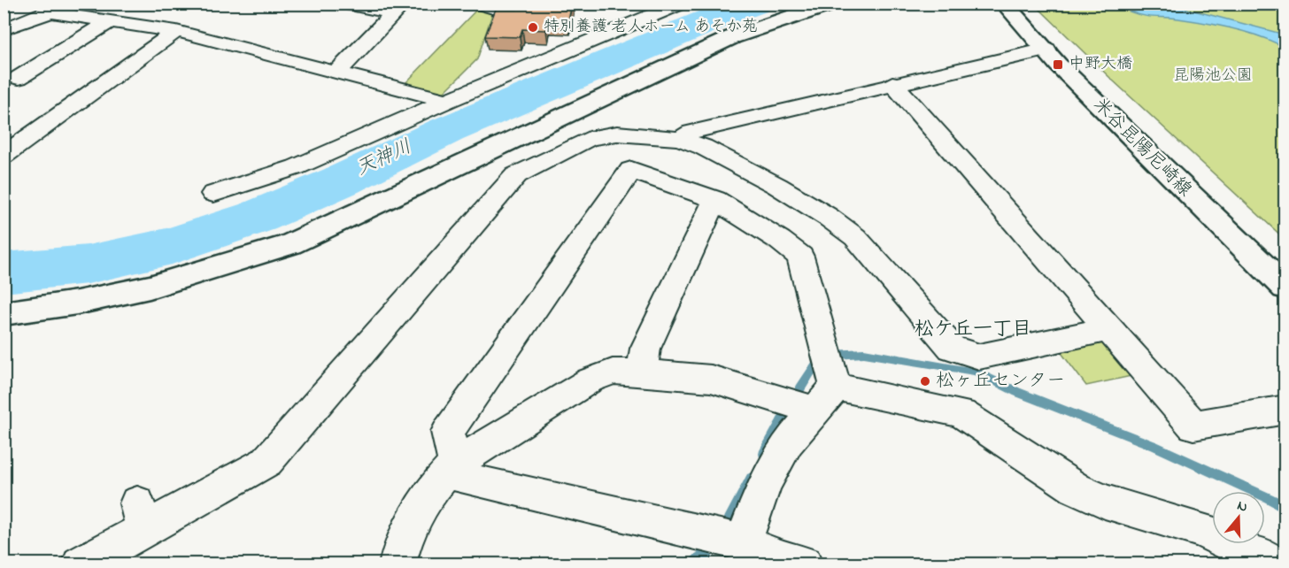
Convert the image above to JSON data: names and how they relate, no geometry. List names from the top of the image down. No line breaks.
{"streets":{"street":["米谷昆陽尼崎線"]},"districts":["松ケ丘一丁目"],"water":["天神川"],"parks":["昆陽池公園"],"places":{"other":["特別養護 老人ホーム あそか苑","松ヶ丘センター"],"transit":["中野大橋"]},"north":"top"}
